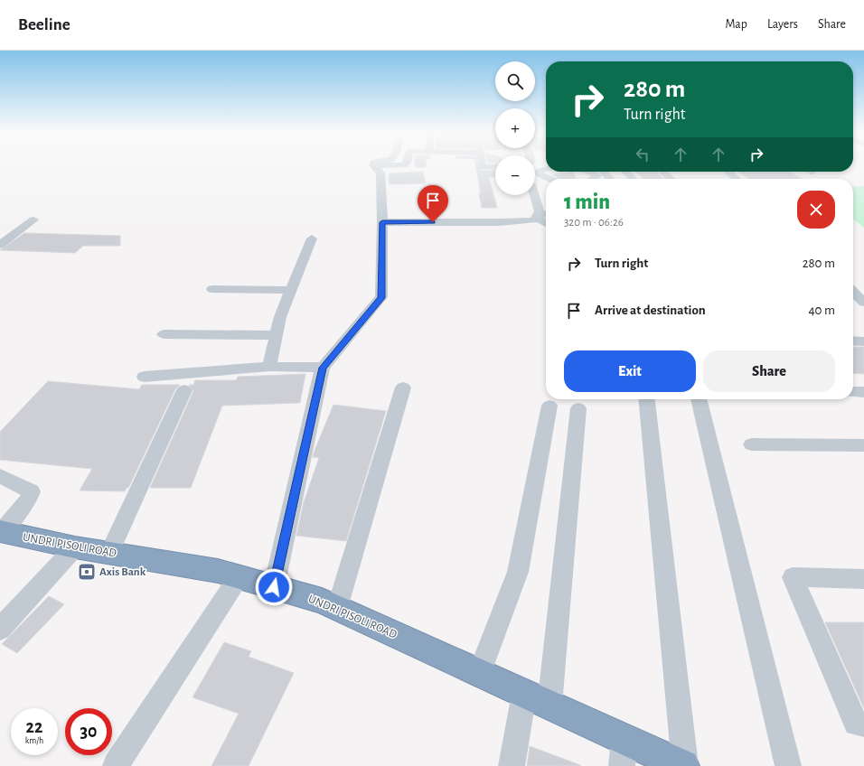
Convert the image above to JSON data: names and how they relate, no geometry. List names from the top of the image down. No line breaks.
{"streets":{"highway":["UNDRI PISOLI ROAD"]},"places":{"bank":["Axis Bank"]},"page":{"header":"Beeline","nav":["Map","Layers","Share"],"map_buttons":["+","−"],"turn":["280 m","Turn right"],"heading":["1 min","320 m · 06:26"],"list":[{"name":"Turn right","value":"280 m"},{"name":"Arrive at destination","value":"40 m"}],"buttons":["Exit","Share"],"speed":"22 km/h","limit":"30"}}
